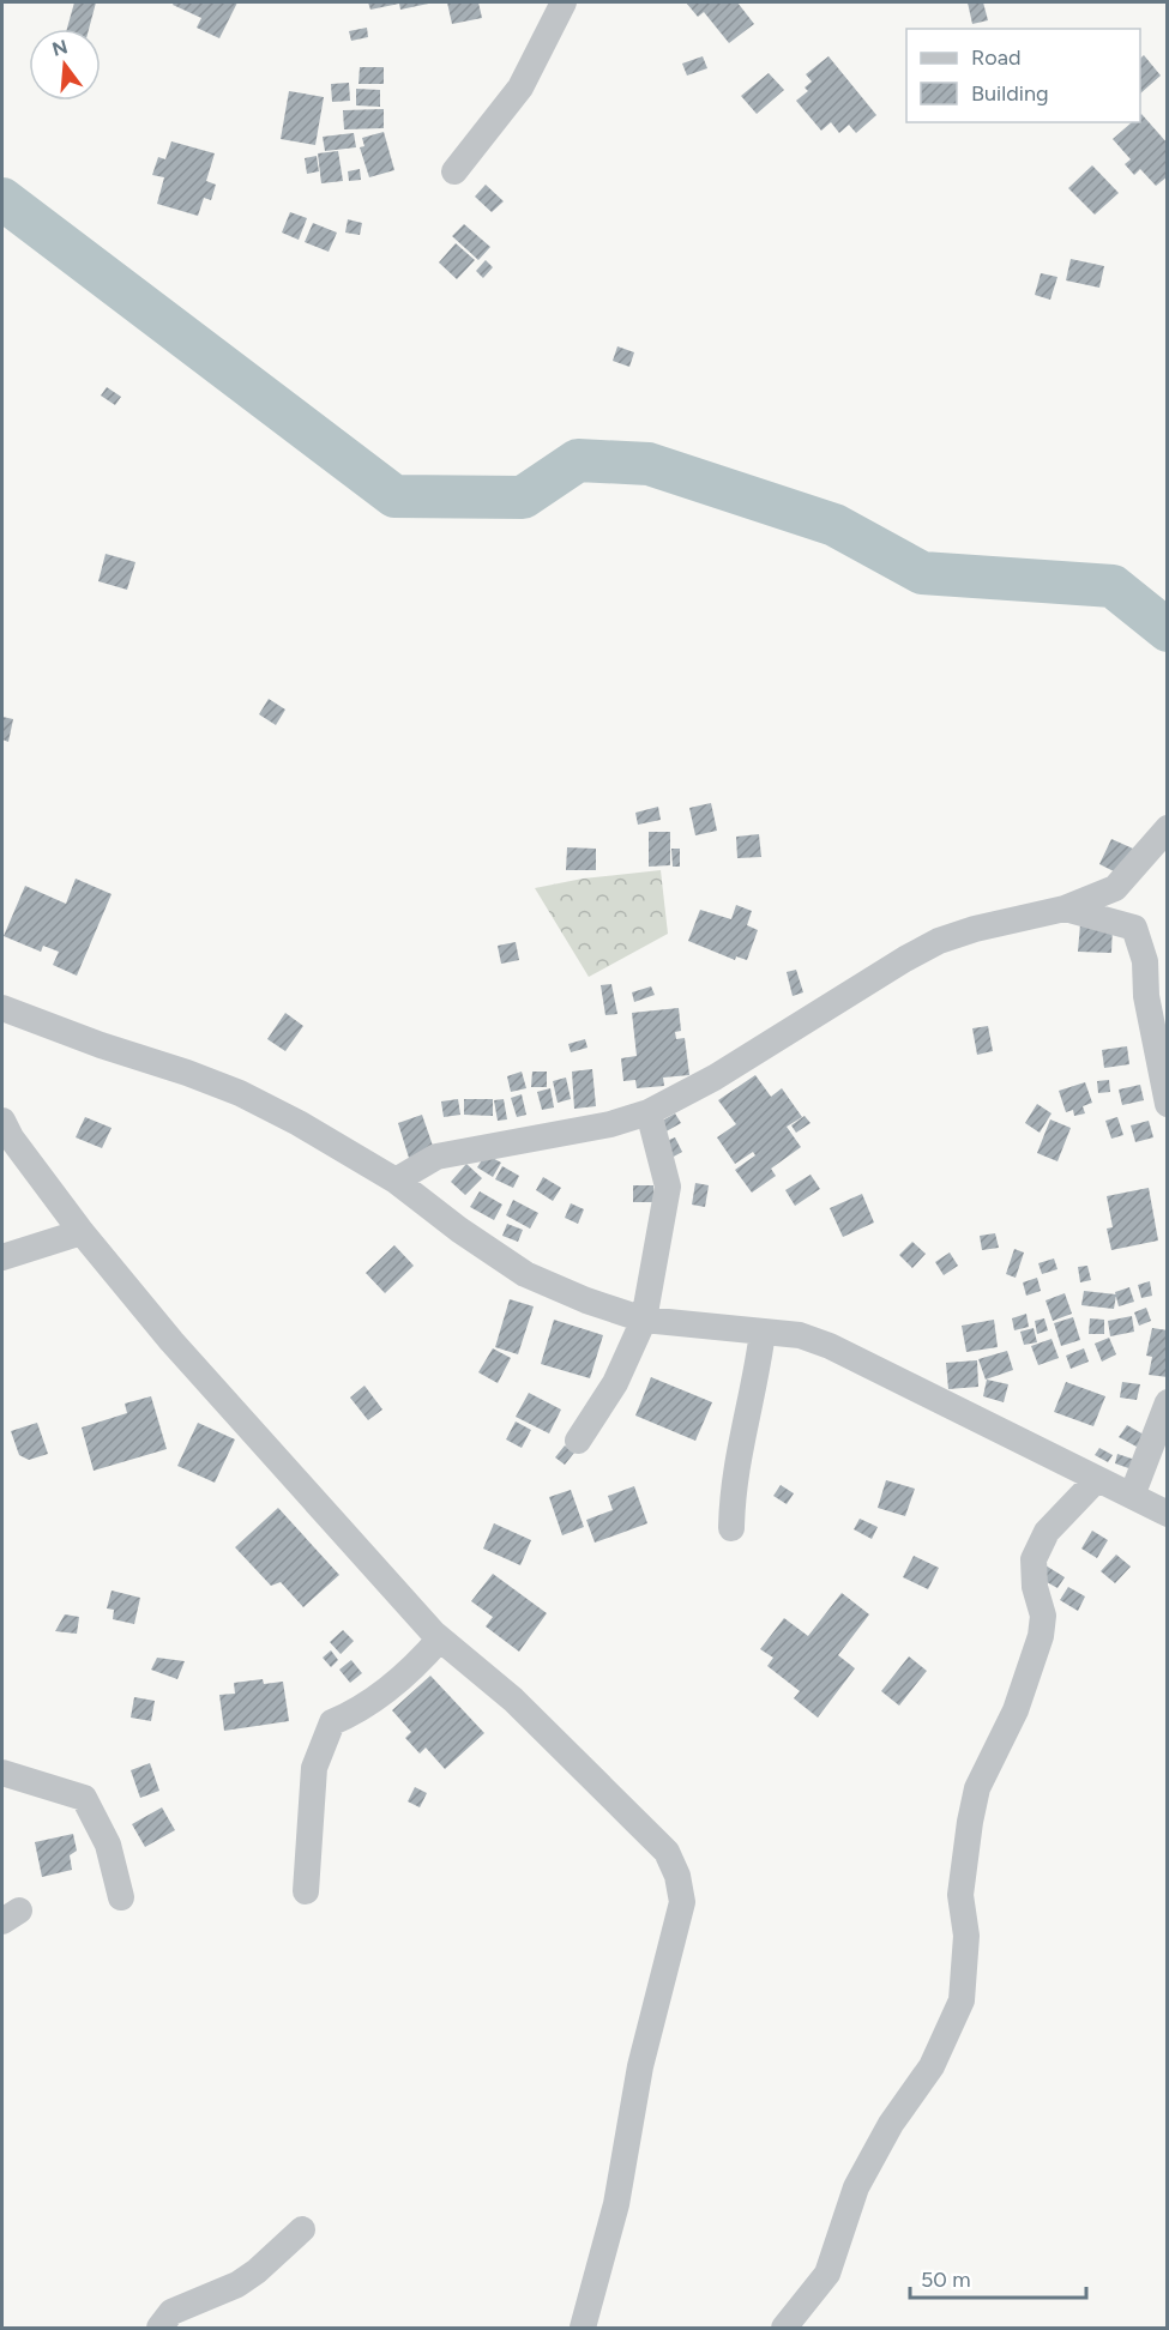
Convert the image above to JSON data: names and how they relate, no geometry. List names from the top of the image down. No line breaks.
{"legend":["Road","Building"],"scale_bar":"50 m","north":"top"}
